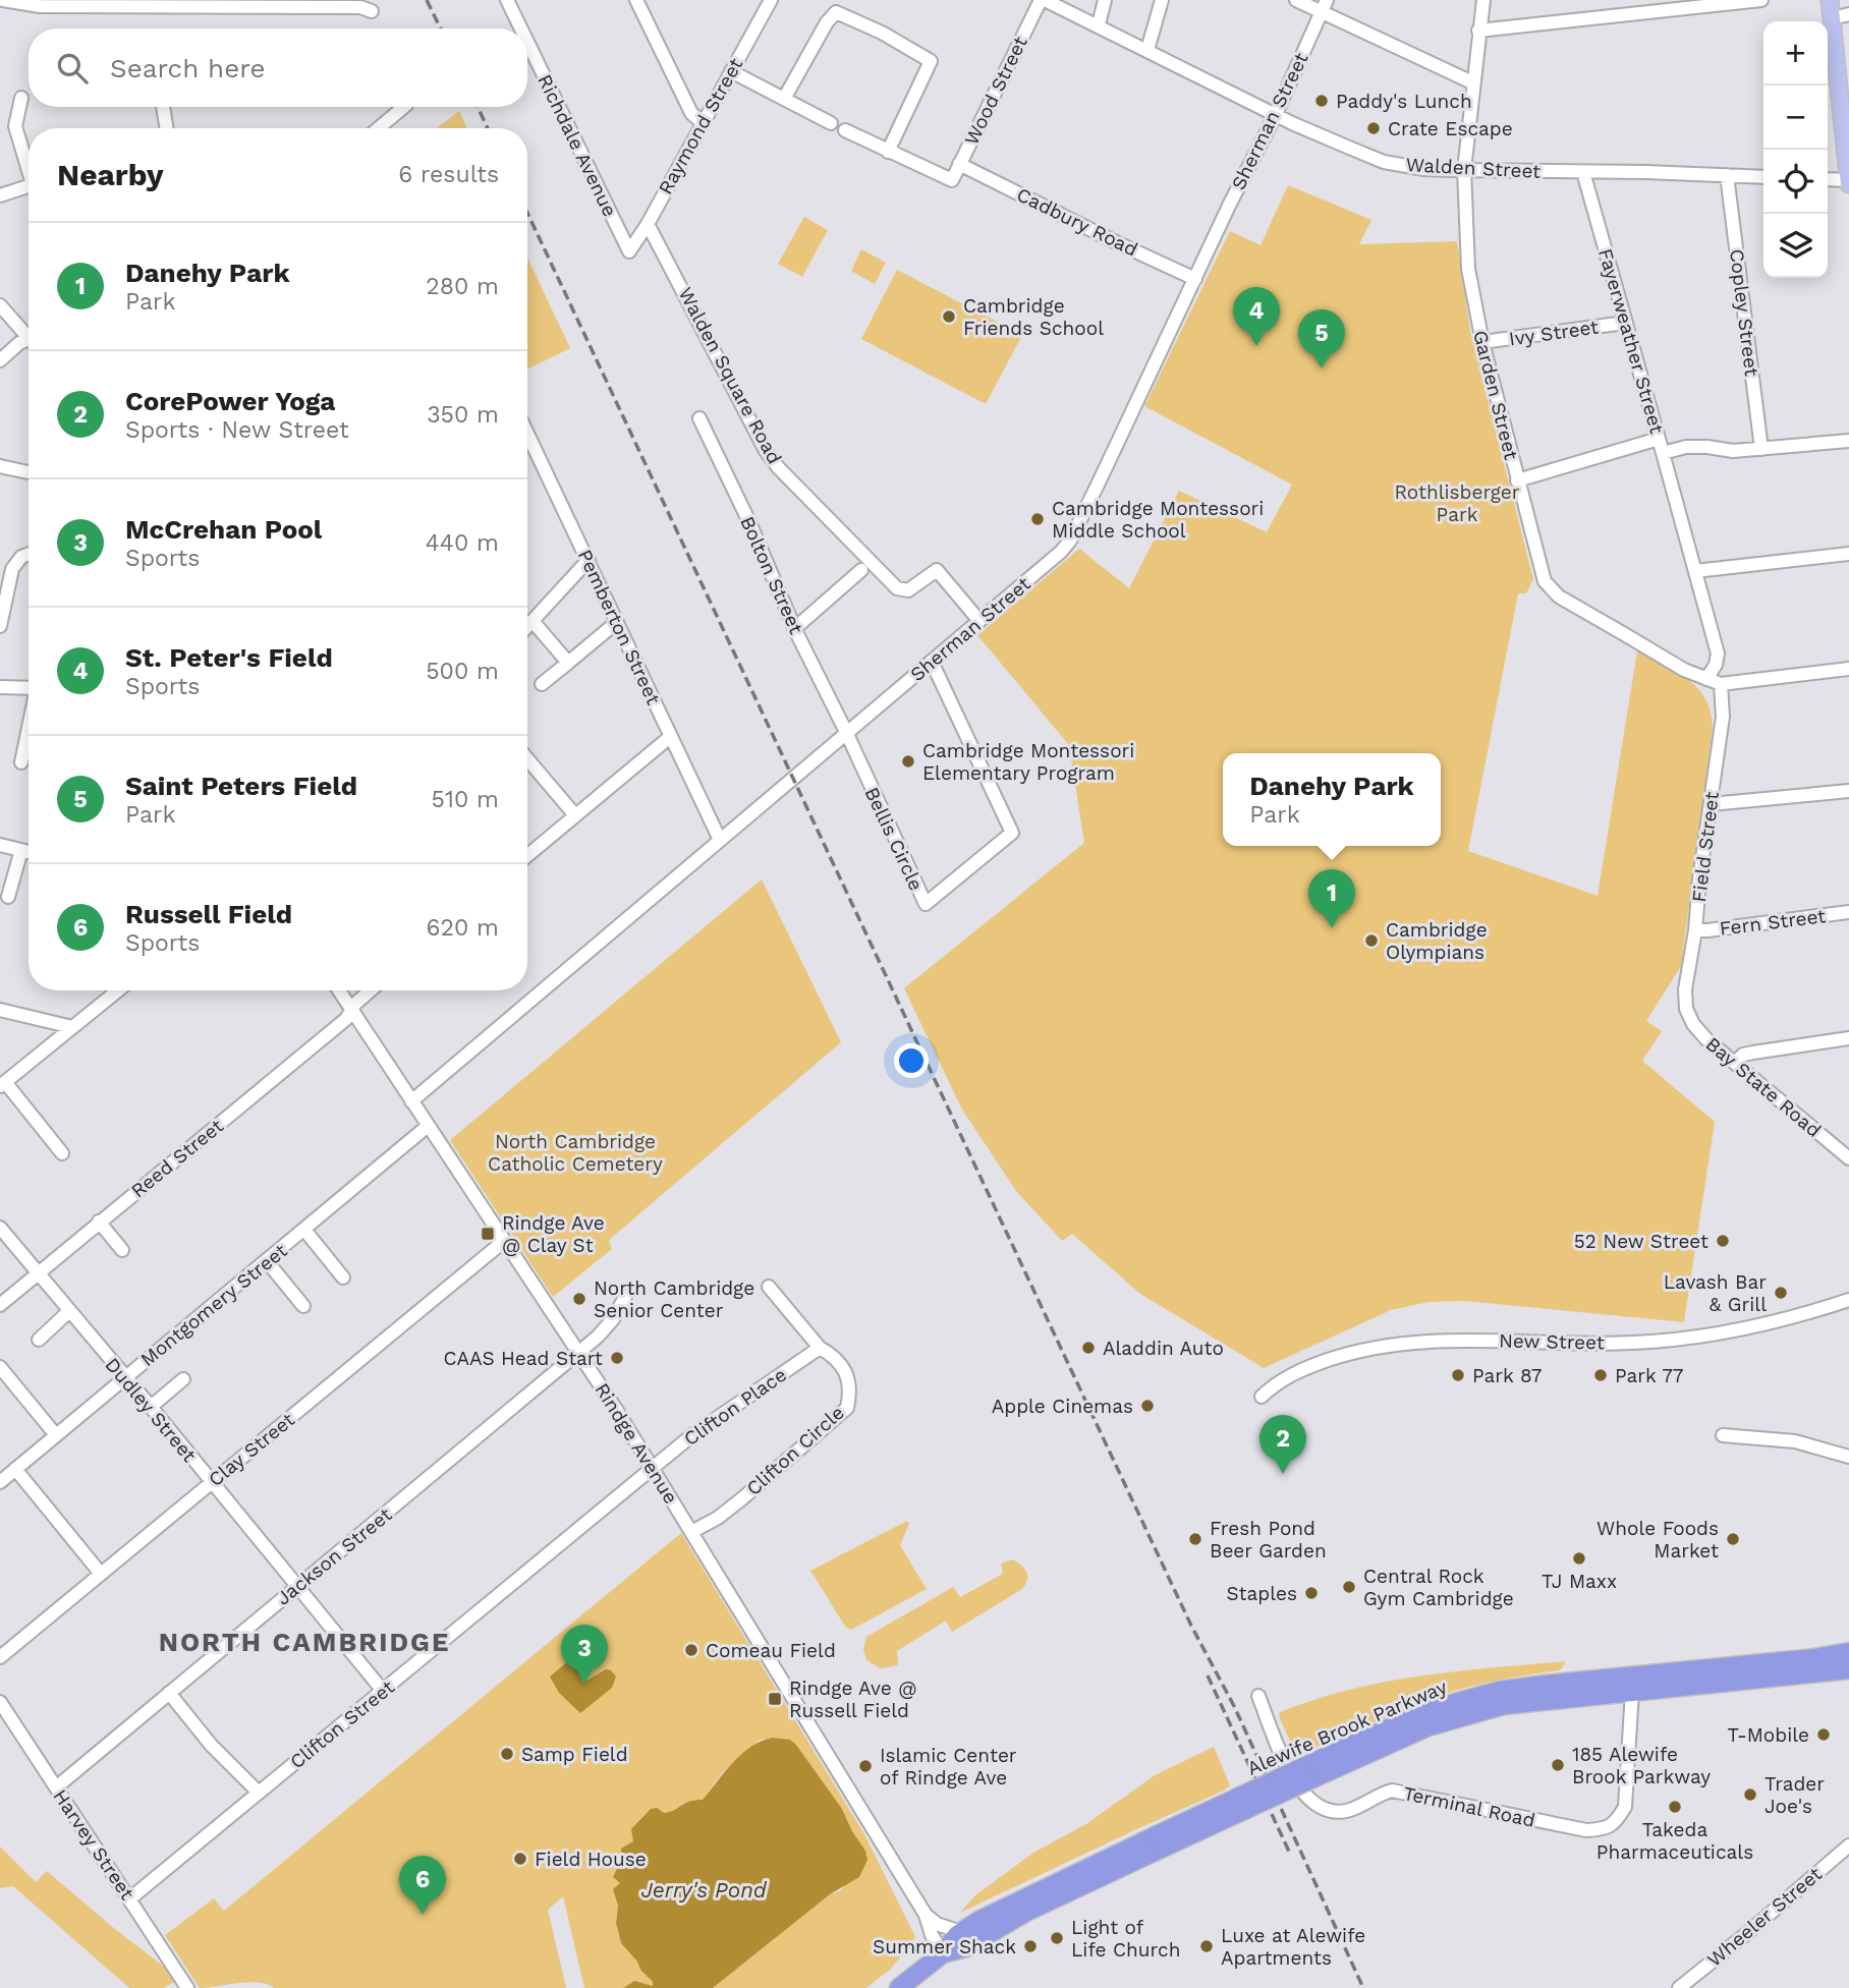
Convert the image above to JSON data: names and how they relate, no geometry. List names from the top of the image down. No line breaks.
{"streets":{"highway":["Alewife Brook Parkway"],"street":["Wood Street","Sherman Street","Raymond Street","Richdale Avenue","Walden Street","Cadbury Road","Copley Street","Ivy Street","Fayerweather Street","Walden Square Road","Garden Street","Bolton Street","Pemberton Street","Bellis Circle","Field Street","Fern Street","Bay State Road","Reed Street","Montgomery Street","New Street","Clifton Place","Dudley Street","Rindge Avenue","Clay Street","Clifton Circle","Jackson Street","Clifton Street","Terminal Road","Harvey Street","Wheeler Street"]},"crossings":[["Wood Street","Walden Street"],["Wood Street","Cadbury Road"],["Sherman Street","Walden Street"],["Sherman Street","Cadbury Road"],["Sherman Street","Walden Square Road"],["Sherman Street","Bolton Street"],["Sherman Street","Pemberton Street"],["Sherman Street","Bellis Circle"],["Sherman Street","Rindge Avenue"],["Raymond Street","Richdale Avenue"],["Raymond Street","Walden Square Road"],["Walden Street","Copley Street"],["Walden Street","Fayerweather Street"],["Walden Street","Garden Street"],["Copley Street","Fayerweather Street"],["Ivy Street","Fayerweather Street"],["Ivy Street","Garden Street"],["Garden Street","Field Street"],["Bolton Street","Bellis Circle"],["Field Street","Fern Street"],["Field Street","Bay State Road"],["Reed Street","Dudley Street"],["Reed Street","Rindge Avenue"],["Montgomery Street","Dudley Street"],["Montgomery Street","Rindge Avenue"],["Clifton Place","Rindge Avenue"],["Clifton Place","Clifton Circle"],["Clifton Place","Clifton Street"],["Dudley Street","Clay Street"],["Dudley Street","Jackson Street"],["Dudley Street","Clifton Street"],["Rindge Avenue","Clay Street"],["Rindge Avenue","Clifton Circle"],["Rindge Avenue","Jackson Street"],["Rindge Avenue","Clifton Street"],["Rindge Avenue","Alewife Brook Parkway"],["Jackson Street","Harvey Street"],["Clifton Street","Harvey Street"],["Alewife Brook Parkway","Terminal Road"]],"districts":["NORTH CAMBRIDGE"],"water":["Jerry's Pond"],"parks":["Rothlisberger Park","North Cambridge Catholic Cemetery"],"places":{"other":["Paddy's Lunch","Crate Escape","Cambridge Friends School","Cambridge Montessori Middle School","Cambridge Montessori Elementary Program","Cambridge Olympians","52 New Street","Lavash Bar & Grill","North Cambridge Senior Center","Aladdin Auto","CAAS Head Start","Park 87","Park 77","Apple Cinemas","Fresh Pond Beer Garden","Whole Foods Market","TJ Maxx","Central Rock Gym Cambridge","Staples","Comeau Field","T-Mobile","Samp Field","185 Alewife Brook Parkway","Islamic Center of Rindge Ave","Trader Joe's","Takeda Pharmaceuticals","Field House","Light of Life Church","Summer Shack","Luxe at Alewife Apartments"],"transit":["Rindge Ave @ Clay St","Rindge Ave @ Russell Field"]},"page":{"map_buttons":["+","−"],"search":"Search here","heading":["Nearby","6 results"],"list":[{"mark":"1","name":"Danehy Park","note":"Park","value":"280 m"},{"mark":"2","name":"CorePower Yoga","note":"Sports · New Street","value":"350 m"},{"mark":"3","name":"McCrehan Pool","note":"Sports","value":"440 m"},{"mark":"4","name":"St. Peter's Field","note":"Sports","value":"500 m"},{"mark":"5","name":"Saint Peters Field","note":"Park","value":"510 m"},{"mark":"6","name":"Russell Field","note":"Sports","value":"620 m"}],"pins":["4","5","1","2","3","6"],"popup":["Danehy Park","Park"]}}
